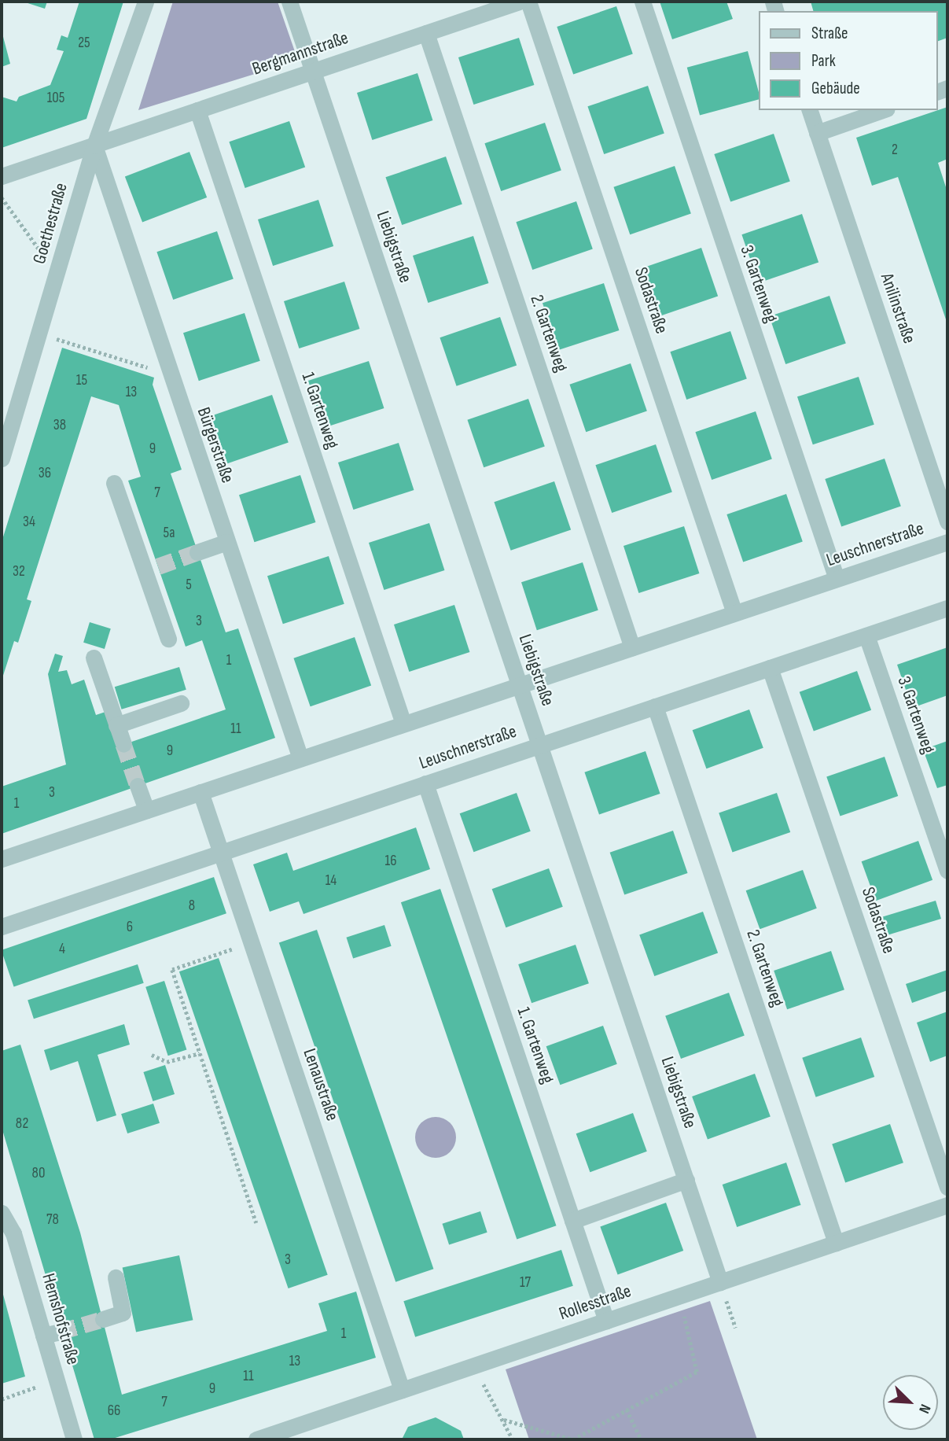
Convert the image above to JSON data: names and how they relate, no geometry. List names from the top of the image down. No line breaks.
{"streets":{"street":["Bergmannstraße","Goethestraße","Liebigstraße","3. Gartenweg","Sodastraße","Anilinstraße","2. Gartenweg","1. Gartenweg","Bürgerstraße","Leuschnerstraße","Lenaustraße","Rollesstraße","Hemshofstraße"]},"crossings":[["Bergmannstraße","Goethestraße"],["Bergmannstraße","Liebigstraße"],["Bergmannstraße","2. Gartenweg"],["Bergmannstraße","1. Gartenweg"],["Bergmannstraße","Bürgerstraße"],["Goethestraße","Bürgerstraße"],["Liebigstraße","Leuschnerstraße"],["Liebigstraße","Rollesstraße"],["3. Gartenweg","Leuschnerstraße"],["Sodastraße","Leuschnerstraße"],["2. Gartenweg","Leuschnerstraße"],["2. Gartenweg","Rollesstraße"],["1. Gartenweg","Leuschnerstraße"],["1. Gartenweg","Rollesstraße"],["Bürgerstraße","Leuschnerstraße"],["Leuschnerstraße","Lenaustraße"],["Lenaustraße","Rollesstraße"]],"house_numbers":["25","105","2","15","13","38","9","36","7","34","5a","32","5","3","1","11","9","3","1","16","14","8","6","4","82","80","78","3","17","1","13","11","9","7","66"],"legend":["Straße","Park","Gebäude"],"north":"bottom right"}
